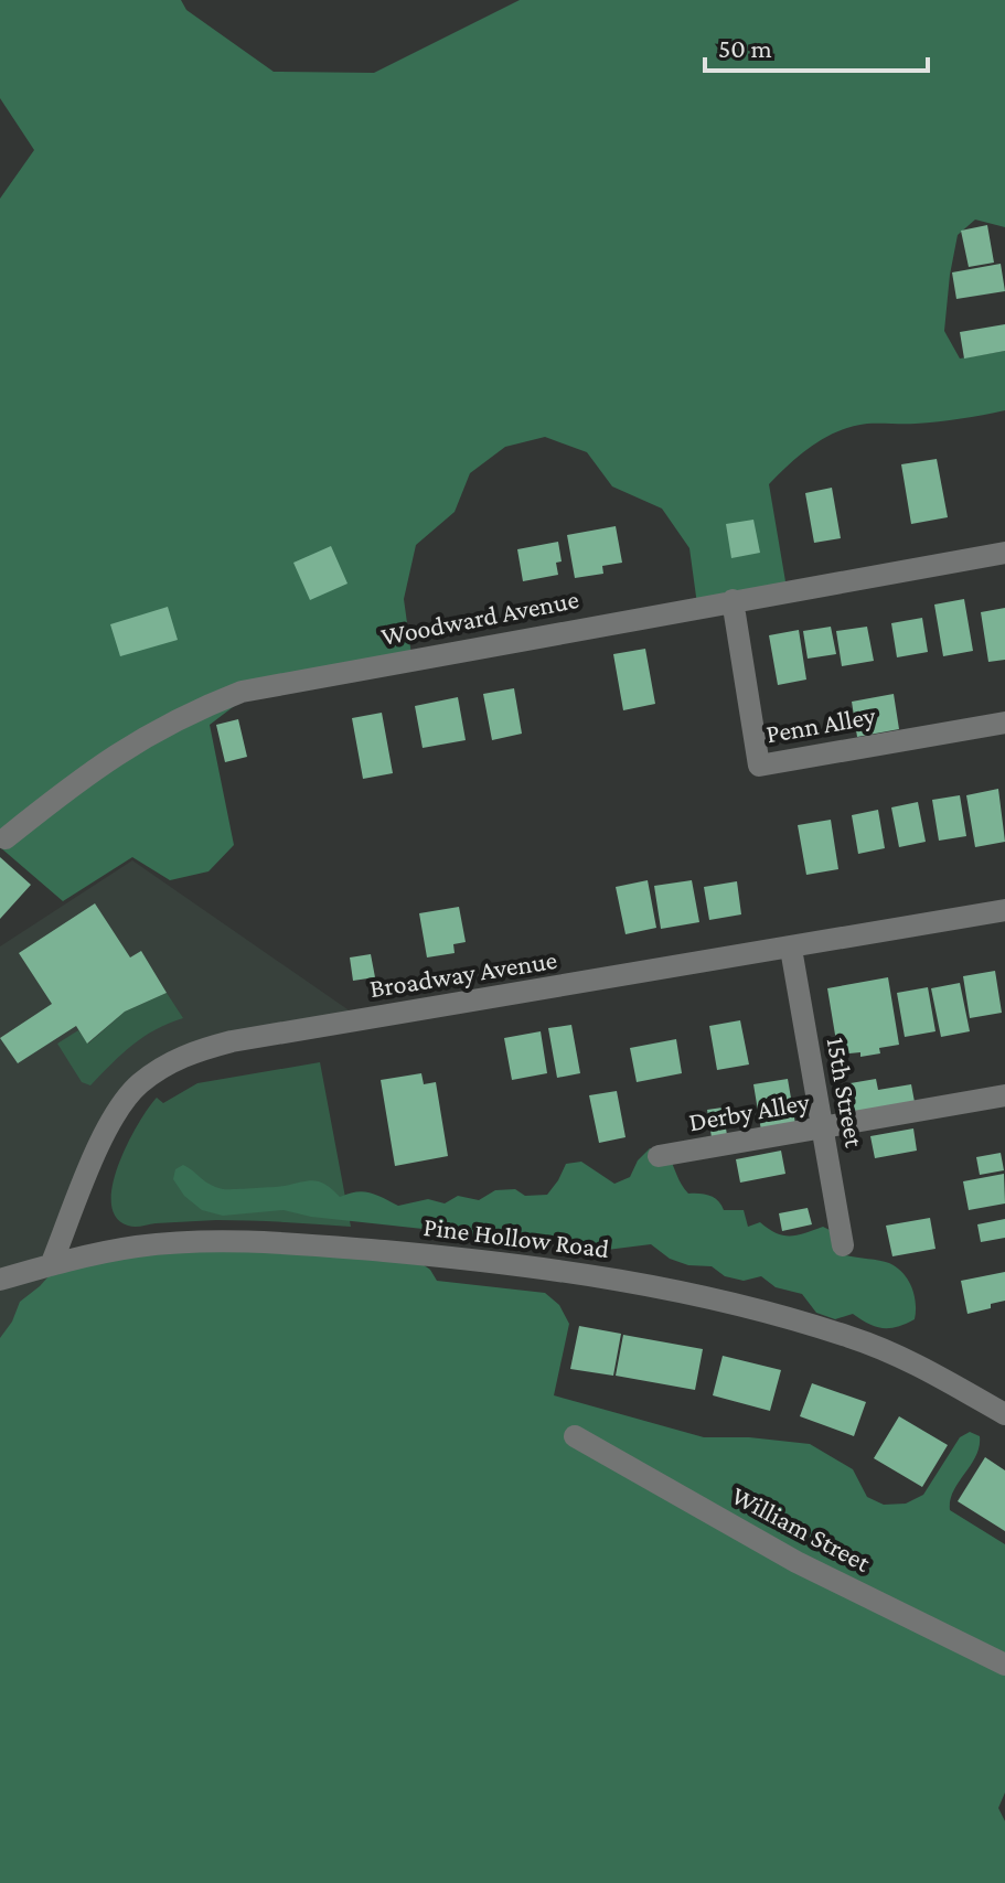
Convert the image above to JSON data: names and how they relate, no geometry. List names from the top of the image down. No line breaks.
{"streets":{"street":["Woodward Avenue","Penn Alley","Broadway Avenue","15th Street","Derby Alley","Pine Hollow Road","William Street"]},"crossings":[["Woodward Avenue","Penn Alley"],["Broadway Avenue","15th Street"],["Broadway Avenue","Pine Hollow Road"],["15th Street","Derby Alley"]],"scale_bar":"50 m"}
